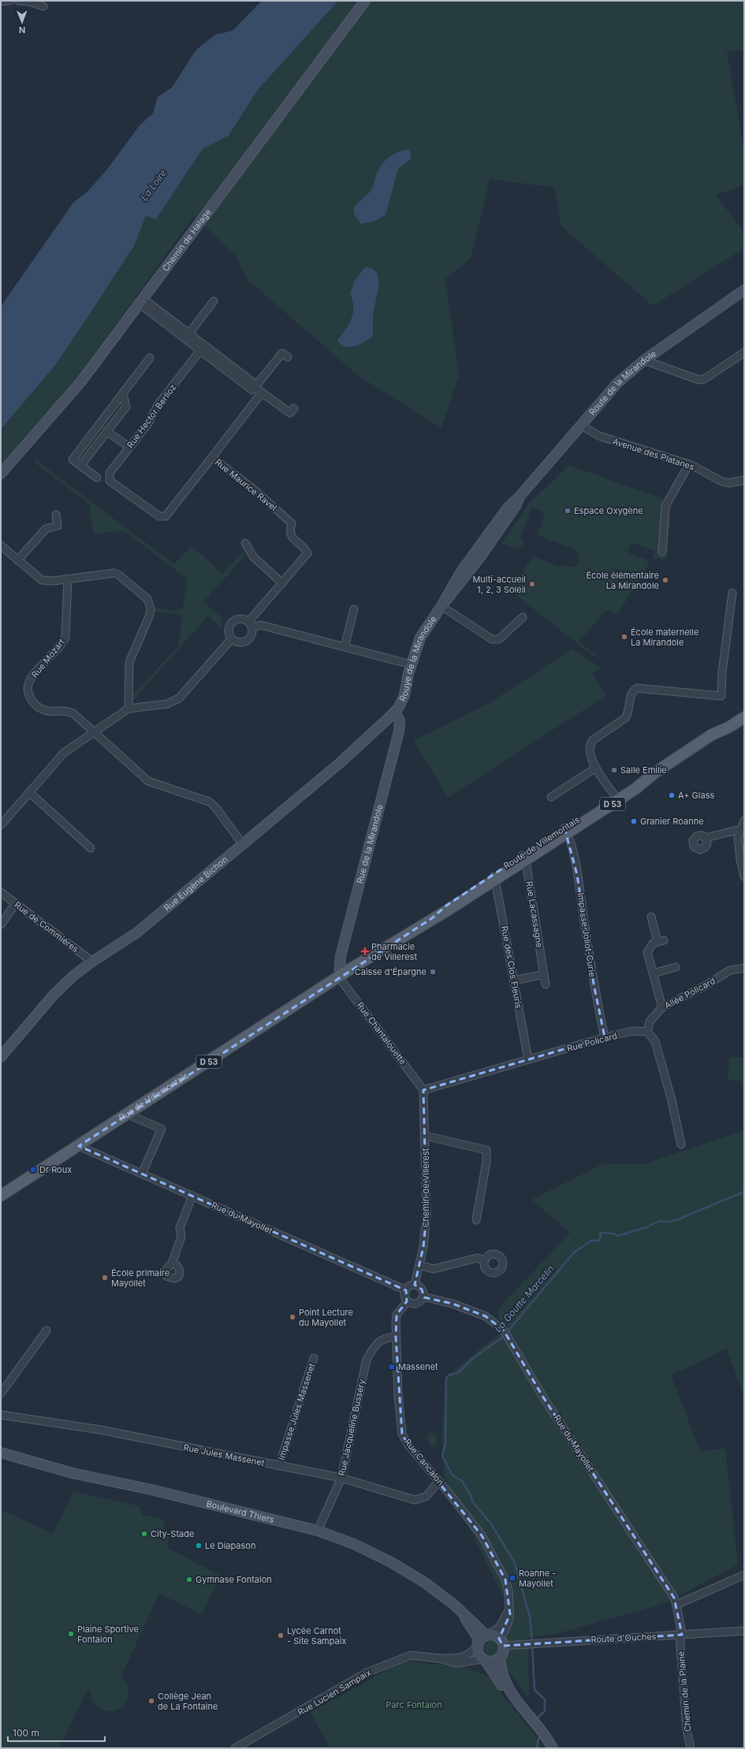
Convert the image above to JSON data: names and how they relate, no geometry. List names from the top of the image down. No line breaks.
{"streets":{"main road":["Chemin de Halage","Route de la Mirandole","Rouye de la Mirandole","D 53","Route de Villemontais","Rue de la Mirandole","Rue Eugène Bichon","Rue de Villemontais","Boulevard Thiers"],"street":["Rue Hector Berlioz","Avenue des Platanes","Rue Maurice Ravel","Rue Mozart","Rue Lacassagne","Rue de Commières","Impasse Joliot-Curie","Rue des Clos Fleuris","Allée Policard","Rue Chantalouette","Rue Policard","Chemin de Villerest","Rue du Mayollet","Impasse Jules Massenet","Rue Jacqueline Bussery","Rue Jules Massenet","Rue Cancalon","Route d'Ouches","Chemin de la Plaine","Rue Lucien Sampaix"]},"crossings":[["Route de la Mirandole","Avenue des Platanes"],["Route de la Mirandole","Rouye de la Mirandole"],["Rue Hector Berlioz","Rue Maurice Ravel"],["Rue Mozart","Rue Eugène Bichon"],["Rouye de la Mirandole","Rue de la Mirandole"],["Rouye de la Mirandole","Rue Eugène Bichon"],["Route de Villemontais","Rue de la Mirandole"],["Route de Villemontais","Rue Lacassagne"],["Route de Villemontais","Impasse Joliot-Curie"],["Route de Villemontais","Rue des Clos Fleuris"],["Route de Villemontais","Rue Chantalouette"],["Route de Villemontais","Rue de Villemontais"],["Rue de la Mirandole","Rue Eugène Bichon"],["Rue de la Mirandole","Rue Chantalouette"],["Rue de la Mirandole","Rue de Villemontais"],["Rue Eugène Bichon","Rue de Commières"],["Impasse Joliot-Curie","Rue Policard"],["Rue des Clos Fleuris","Rue Policard"],["Allée Policard","Rue Policard"],["Rue Chantalouette","Rue Policard"],["Rue Chantalouette","Rue de Villemontais"],["Rue Chantalouette","Chemin de Villerest"],["Rue Policard","Chemin de Villerest"],["Rue de Villemontais","Rue du Mayollet"],["Chemin de Villerest","Rue du Mayollet"],["Chemin de Villerest","Rue Cancalon"],["Rue du Mayollet","Rue Cancalon"],["Rue du Mayollet","Route d'Ouches"],["Rue du Mayollet","Chemin de la Plaine"],["Impasse Jules Massenet","Rue Jules Massenet"],["Rue Jacqueline Bussery","Rue Jules Massenet"],["Rue Jacqueline Bussery","Rue Cancalon"],["Rue Jacqueline Bussery","Boulevard Thiers"],["Rue Jules Massenet","Rue Cancalon"],["Rue Cancalon","Boulevard Thiers"],["Rue Cancalon","Route d'Ouches"],["Rue Cancalon","Rue Lucien Sampaix"],["Boulevard Thiers","Route d'Ouches"],["Boulevard Thiers","Rue Lucien Sampaix"],["Route d'Ouches","Chemin de la Plaine"],["Route d'Ouches","Rue Lucien Sampaix"]],"water":["La Loire","La Goutte Marcelin"],"parks":["Parc Fontalon"],"places":{"other":["Espace Oxygène","École élémentaire La Mirandole","Multi-accueil 1, 2, 3 Soleil","École maternelle La Mirandole","Salle Emilie","A+ Glass","Granier Roanne","Caisse d'Épargne","École primaire Mayollet","Point Lecture du Mayollet","City-Stade","Le Diapason","Gymnase Fontalon","Plaine Sportive Fontalon","Lycée Carnot - Site Sampaix","Collège Jean de La Fontaine"],"health":["Pharmacie de Villerest"],"transit":["Dr Roux","Massenet","Roanne - Mayollet"]},"scale_bar":"100 m","north":"bottom"}
